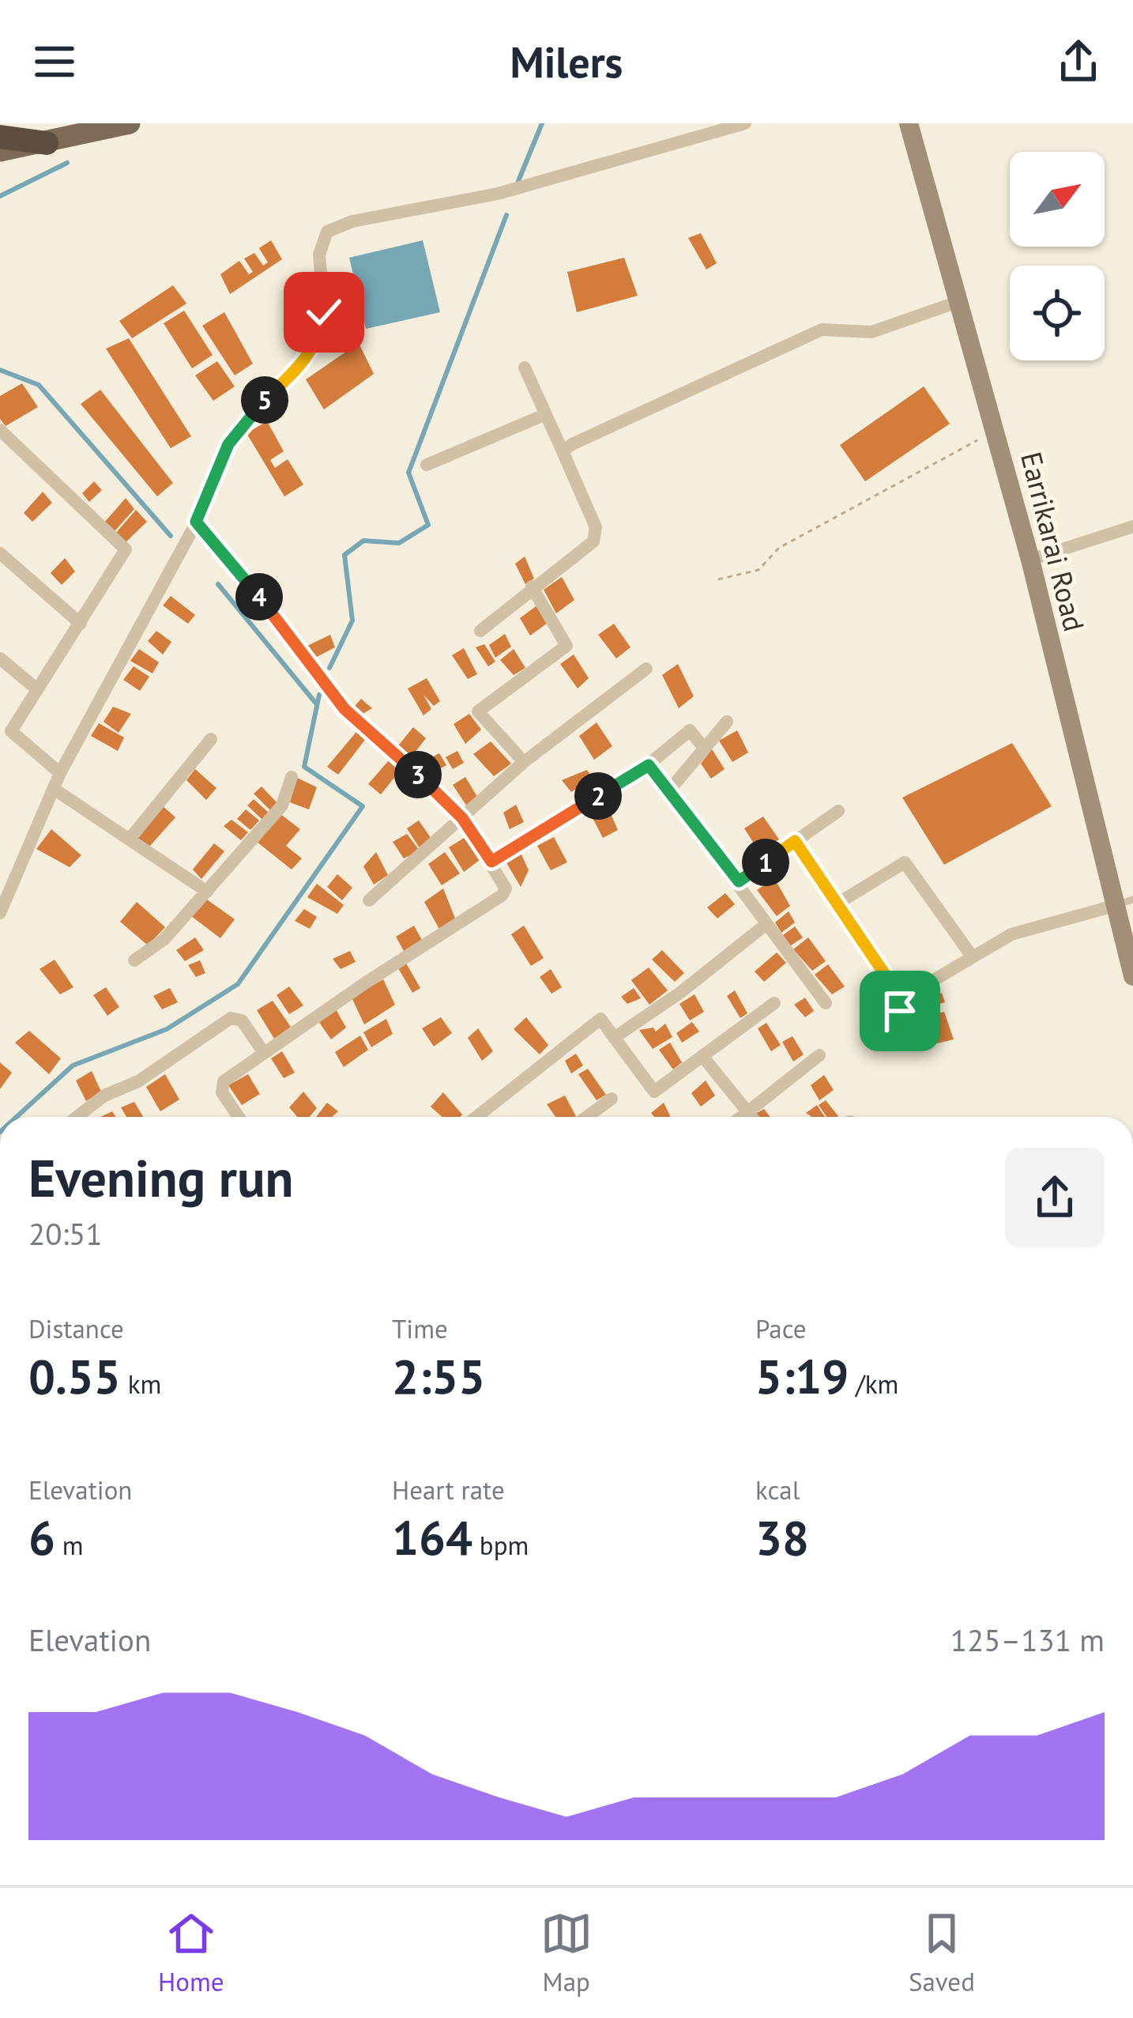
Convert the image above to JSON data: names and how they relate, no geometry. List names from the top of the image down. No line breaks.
{"streets":{"main road":["Earrikarai Road"]},"north":"top right","page":{"header":"Milers","pins":["5","4","3","2","1"],"heading":["Evening run","20:51"],"stats":[["Distance","0.55 km"],["Time","2:55"],["Pace","5:19 /km"],["Elevation","6 m"],["Heart rate","164 bpm"],["kcal","38"]],"chart":["Elevation","125–131 m"],"tabs":["Home","Map","Saved"]}}
